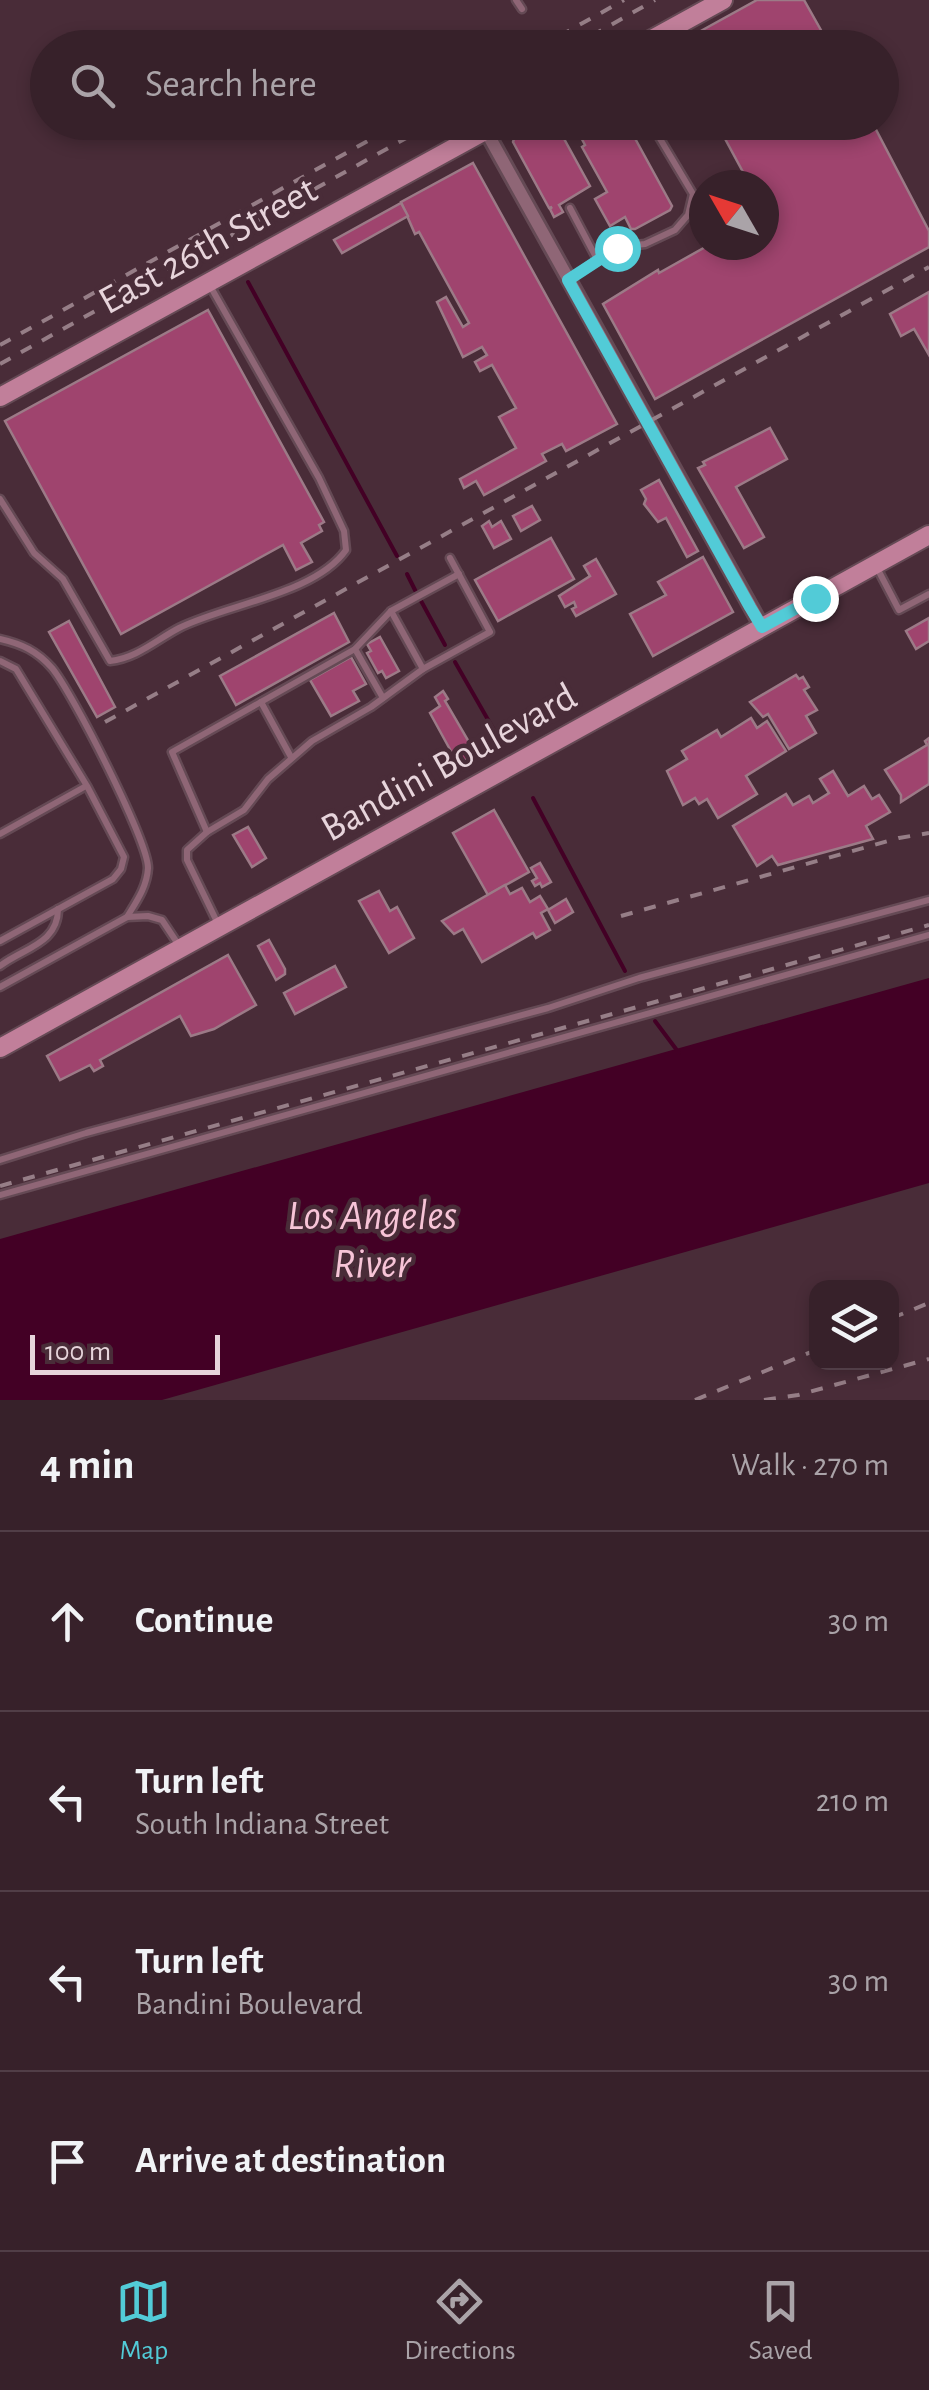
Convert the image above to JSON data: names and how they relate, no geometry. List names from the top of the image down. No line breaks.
{"streets":{"main road":["East 26th Street","Bandini Boulevard"]},"water":["Los Angeles River"],"scale_bar":"100 m","north":"top left","page":{"search":"Search here","scale":"100 m","heading":["4 min","Walk · 270 m"],"list":[["Continue","30 m"],["Turn left","South Indiana Street","210 m"],["Turn left","Bandini Boulevard","30 m"],"Arrive at destination"],"nav":["Map","Directions","Saved"]}}
